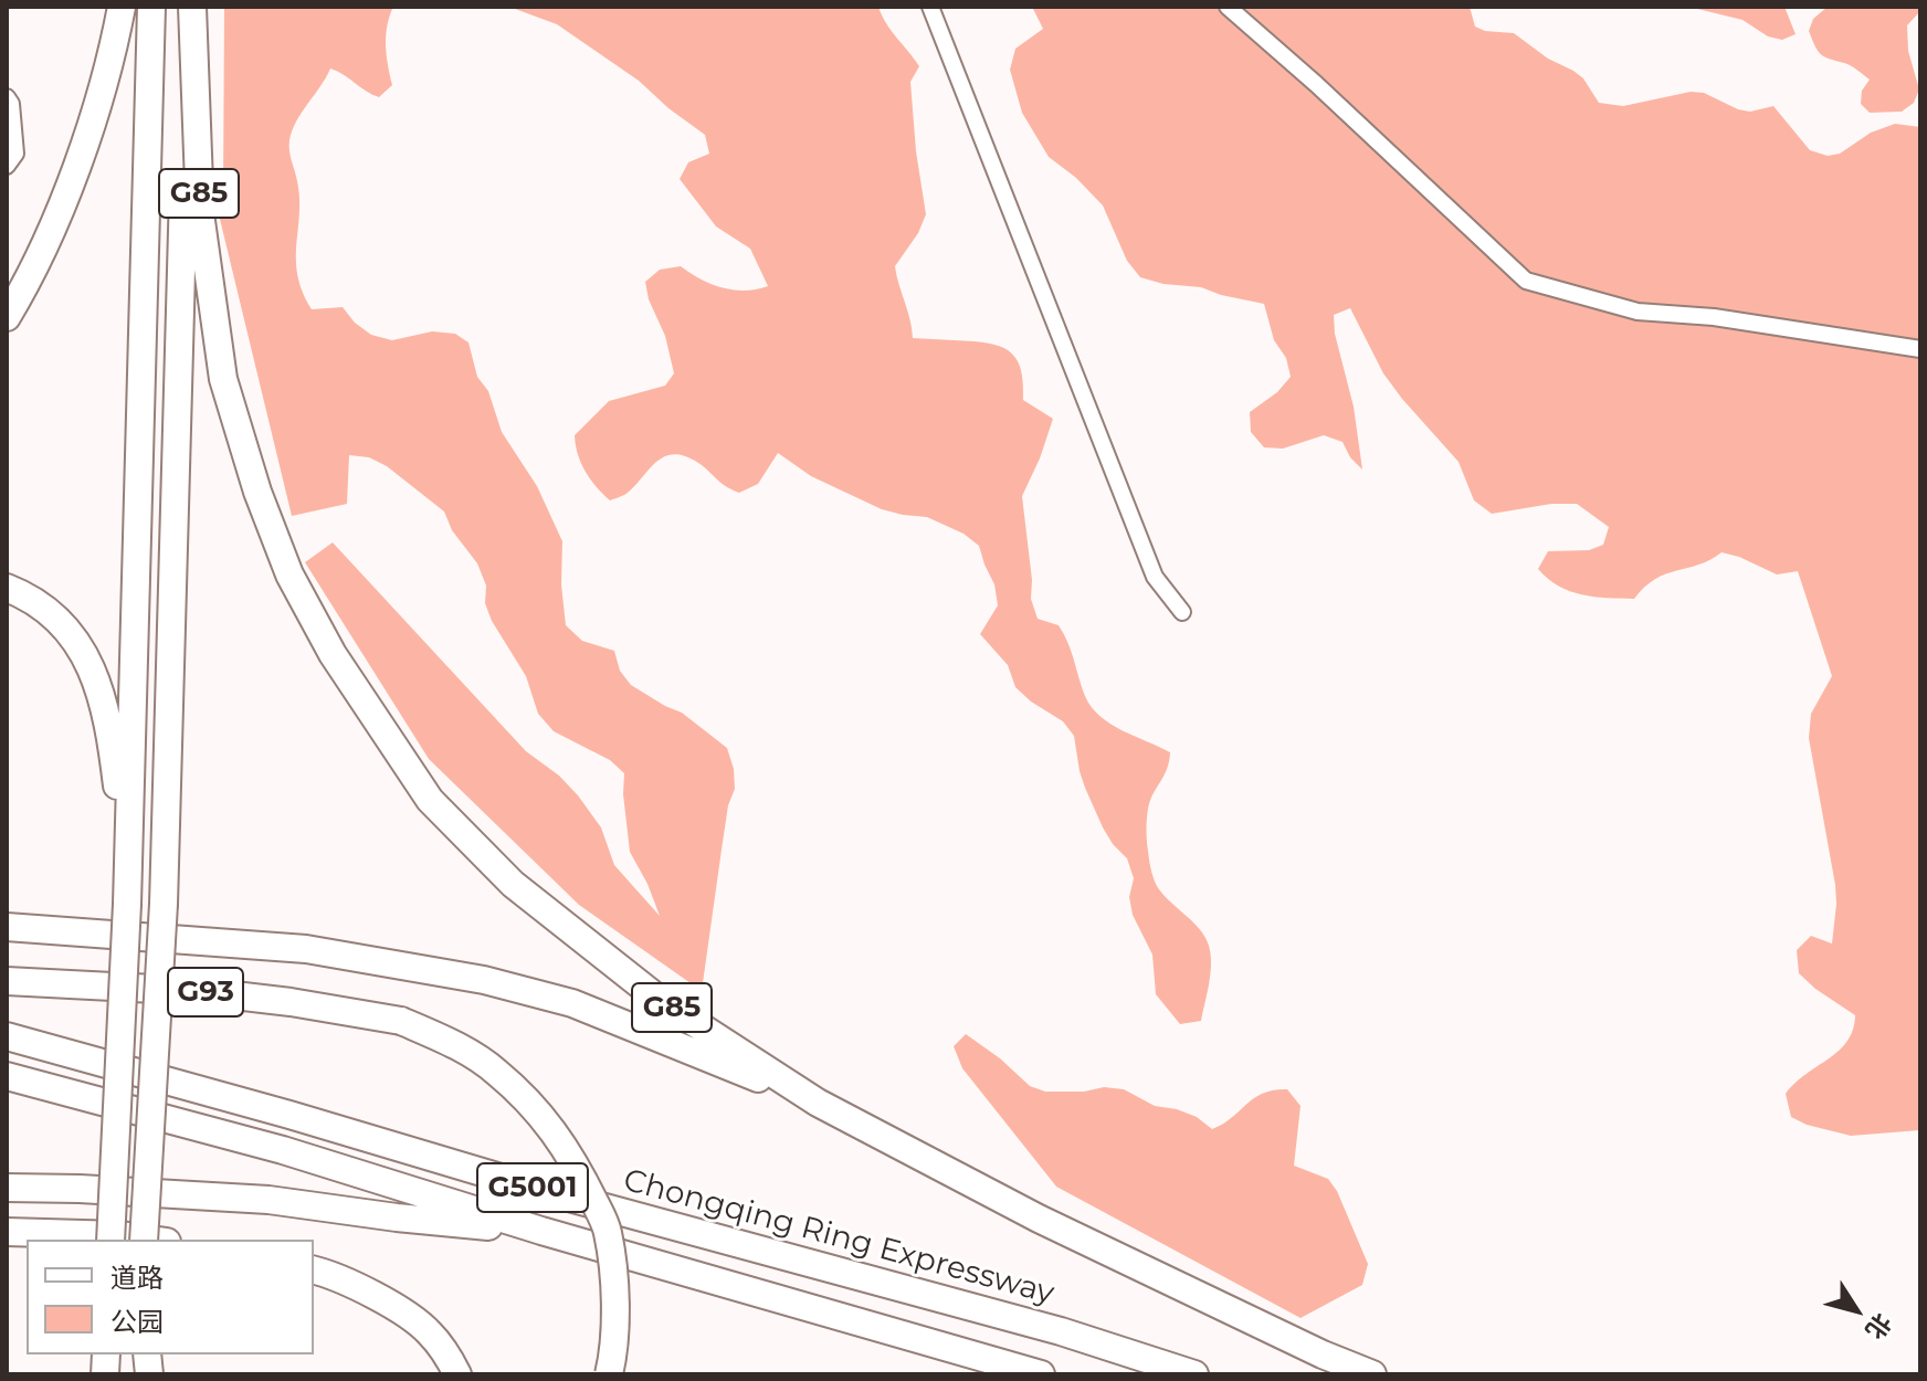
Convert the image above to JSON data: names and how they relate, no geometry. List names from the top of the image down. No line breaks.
{"streets":{"highway":["G85","G93","G5001","Chongqing Ring Expressway"]},"legend":["道路","公园"],"north":"bottom right"}
